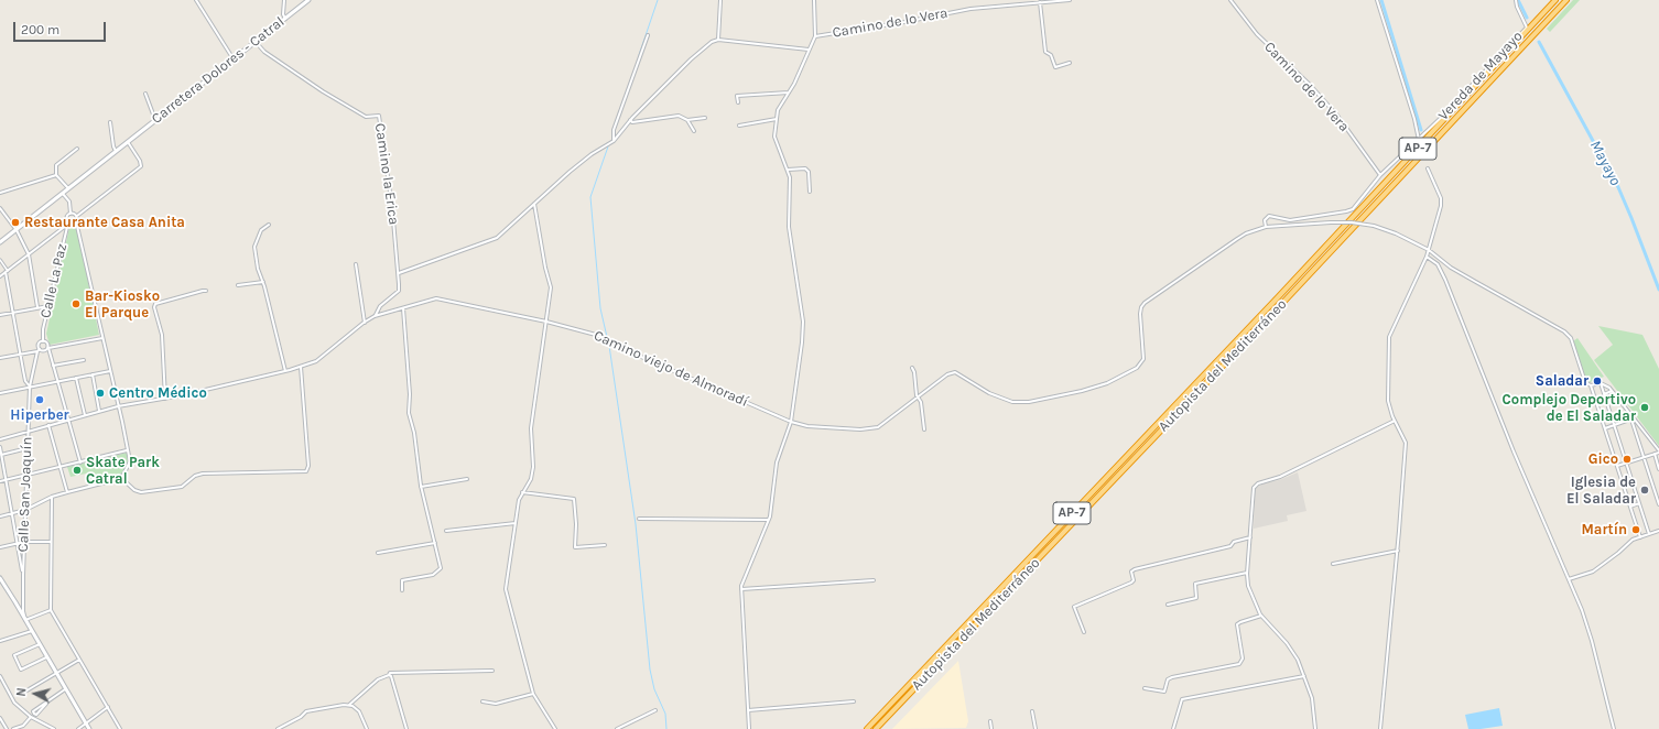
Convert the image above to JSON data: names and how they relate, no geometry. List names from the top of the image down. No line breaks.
{"streets":{"highway":["AP-7","Autopista del Mediterráneo"],"street":["Camino de lo Vera","Carretera Dolores - Catral","Vereda de Mayayo","Camino la Erica","Calle La Paz","Camino viejo de Almoradí","Calle San Joaquín"]},"crossings":[["Camino de lo Vera","Vereda de Mayayo"],["Carretera Dolores - Catral","Camino la Erica"],["Vereda de Mayayo","Camino viejo de Almoradí"],["Camino la Erica","Camino viejo de Almoradí"],["Camino viejo de Almoradí","Calle San Joaquín"]],"water":["Mayayo"],"places":["Restaurante Casa Anita","Bar-Kiosko El Parque","Saladar","Centro Médico","Hiperber","Complejo Deportivo de El Saladar","Gico","Skate Park Catral","Iglesia de El Saladar","Martín"],"scale_bar":"200 m","north":"left"}
